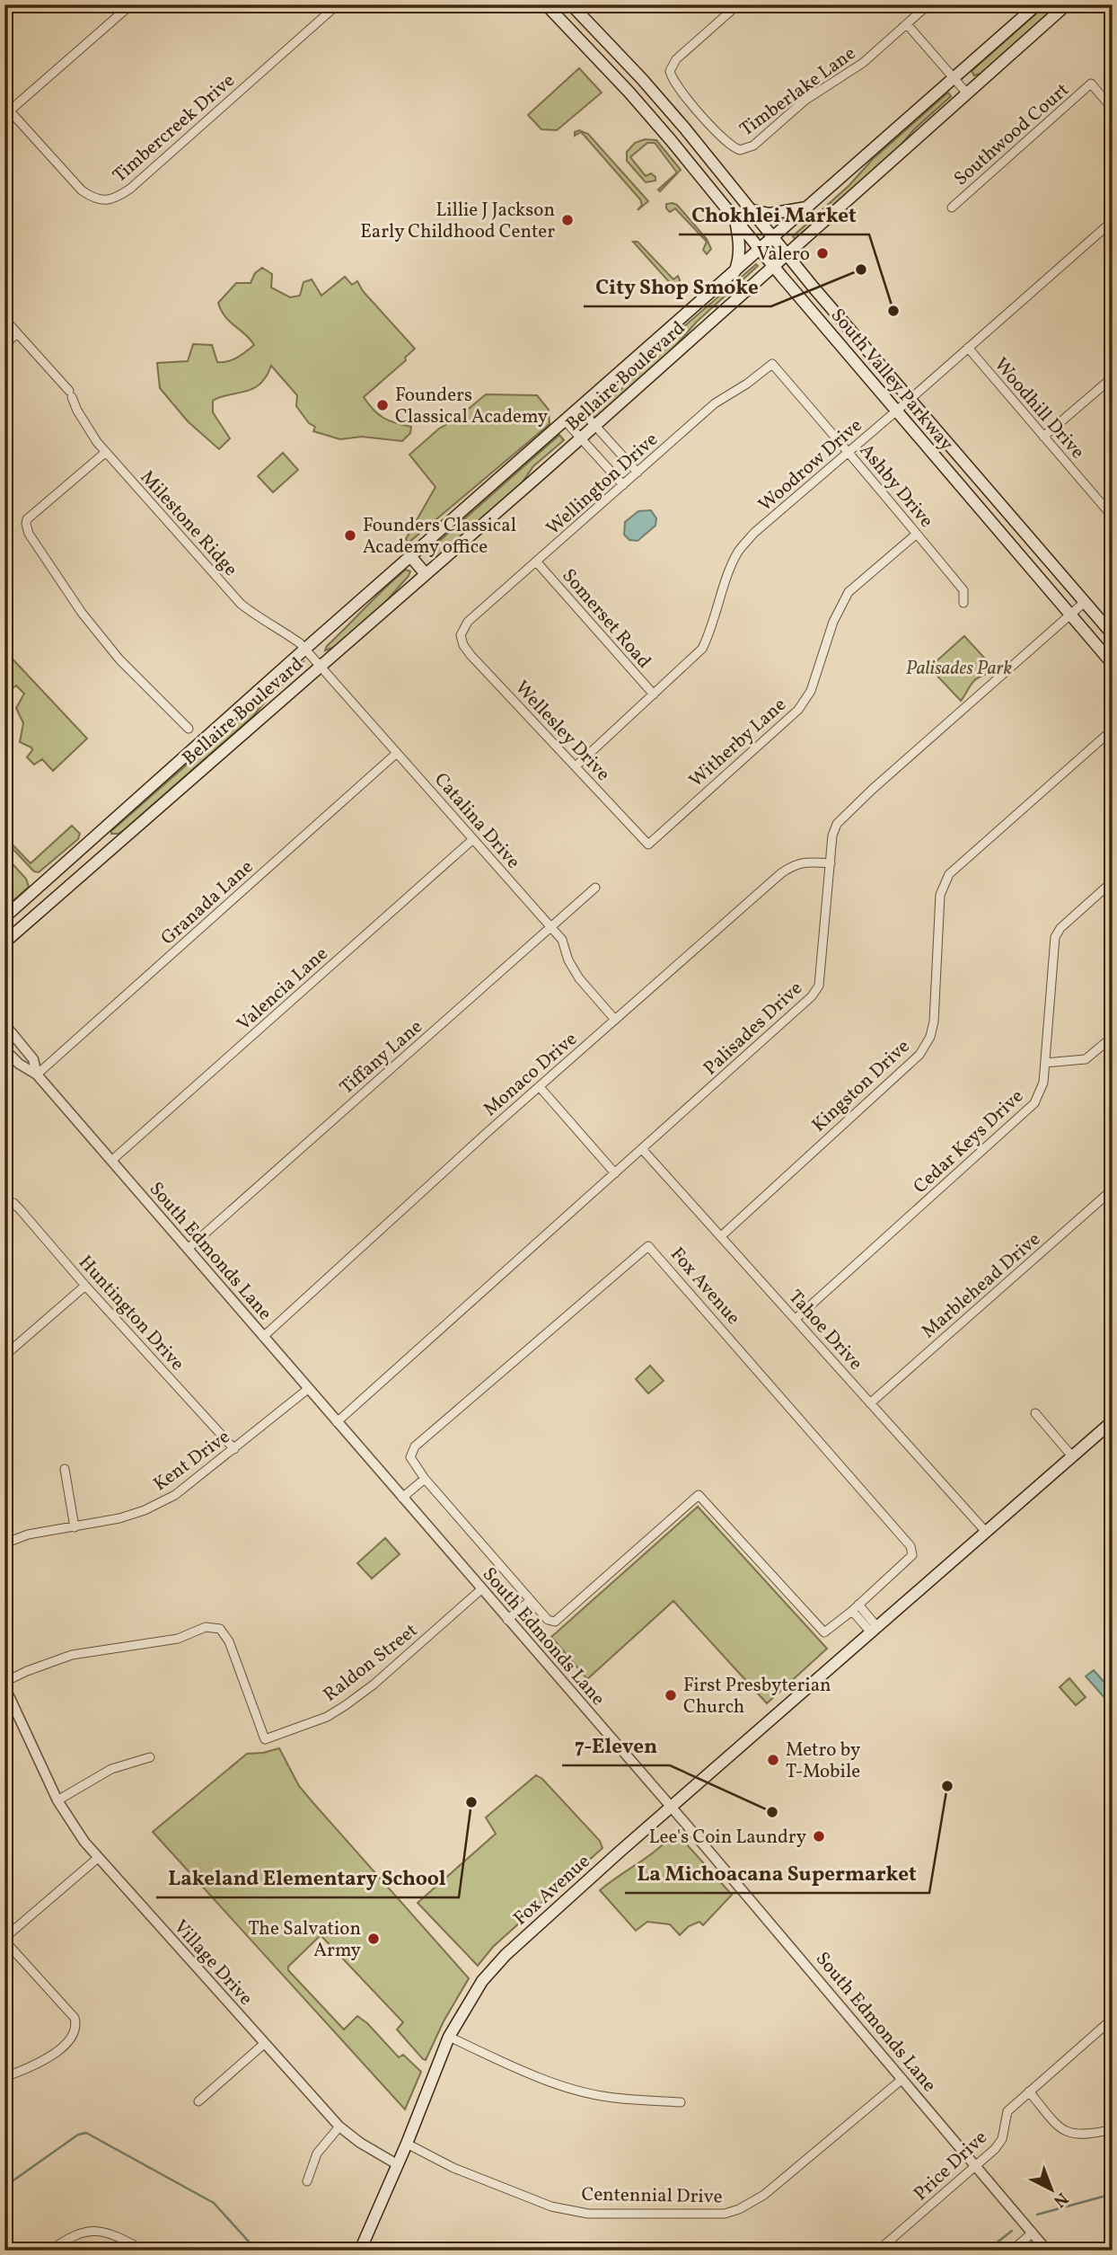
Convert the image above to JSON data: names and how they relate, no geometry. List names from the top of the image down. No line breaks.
{"streets":{"main road":["Bellaire Boulevard","South Valley Parkway","Fox Avenue"],"street":["Timberlake Lane","Timbercreek Drive","Southwood Court","Woodhill Drive","Woodrow Drive","Wellington Drive","Ashby Drive","Milestone Ridge","Somerset Road","Wellesley Drive","Witherby Lane","Catalina Drive","Granada Lane","Valencia Lane","Palisades Drive","Tiffany Lane","Monaco Drive","Kingston Drive","Cedar Keys Drive","South Edmonds Lane","Marblehead Drive","Huntington Drive","Tahoe Drive","Kent Drive","Raldon Street","Village Drive","Price Drive","Centennial Drive"]},"crossings":[["Bellaire Boulevard","South Valley Parkway"],["Bellaire Boulevard","Milestone Ridge"],["Bellaire Boulevard","Catalina Drive"],["South Valley Parkway","Woodrow Drive"],["South Valley Parkway","Palisades Drive"],["Woodhill Drive","Woodrow Drive"],["Woodrow Drive","Ashby Drive"],["Woodrow Drive","Somerset Road"],["Woodrow Drive","Wellesley Drive"],["Wellington Drive","Ashby Drive"],["Wellington Drive","Somerset Road"],["Wellington Drive","Wellesley Drive"],["Ashby Drive","Witherby Lane"],["Milestone Ridge","Catalina Drive"],["Wellesley Drive","Witherby Lane"],["Catalina Drive","Granada Lane"],["Catalina Drive","Valencia Lane"],["Catalina Drive","Tiffany Lane"],["Catalina Drive","Monaco Drive"],["Granada Lane","South Edmonds Lane"],["Valencia Lane","South Edmonds Lane"],["Palisades Drive","Monaco Drive"],["Palisades Drive","South Edmonds Lane"],["Palisades Drive","Tahoe Drive"],["Tiffany Lane","South Edmonds Lane"],["Monaco Drive","South Edmonds Lane"],["Kingston Drive","Tahoe Drive"],["Cedar Keys Drive","Tahoe Drive"],["South Edmonds Lane","Fox Avenue"],["South Edmonds Lane","Kent Drive"],["South Edmonds Lane","Raldon Street"],["South Edmonds Lane","Price Drive"],["South Edmonds Lane","Centennial Drive"],["Marblehead Drive","Tahoe Drive"],["Fox Avenue","Tahoe Drive"],["Fox Avenue","Village Drive"],["Fox Avenue","Centennial Drive"],["Huntington Drive","Kent Drive"],["Raldon Street","Village Drive"]],"parks":["Palisades Park"],"places":["Lillie J Jackson Early Childhood Center","Valero","City Shop Smoke","Chokhlei Market","Founders Classical Academy","Founders Classical Academy office","First Presbyterian Church","Metro by T-Mobile","La Michoacana Supermarket","Lakeland Elementary School","7-Eleven","Lee's Coin Laundry","The Salvation Army"],"north":"bottom right"}
